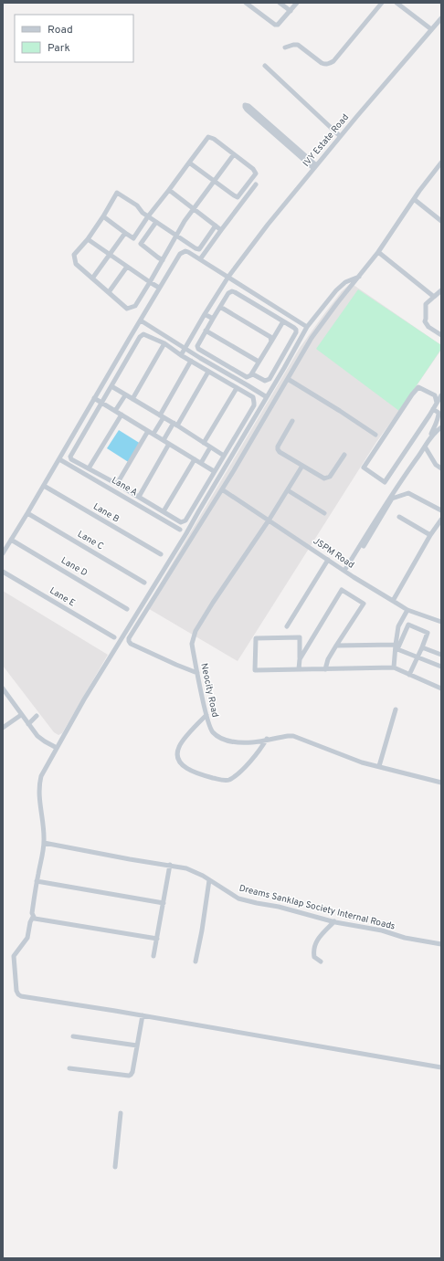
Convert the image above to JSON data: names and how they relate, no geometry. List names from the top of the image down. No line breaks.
{"streets":{"street":["IVY Estate Road","Lane A","Lane B","Lane C","JSPM Road","Lane D","Lane E","Neocity Road","Dreams Sanklap Society Internal Roads"]},"crossings":[["JSPM Road","Neocity Road"]],"legend":["Road","Park"]}
